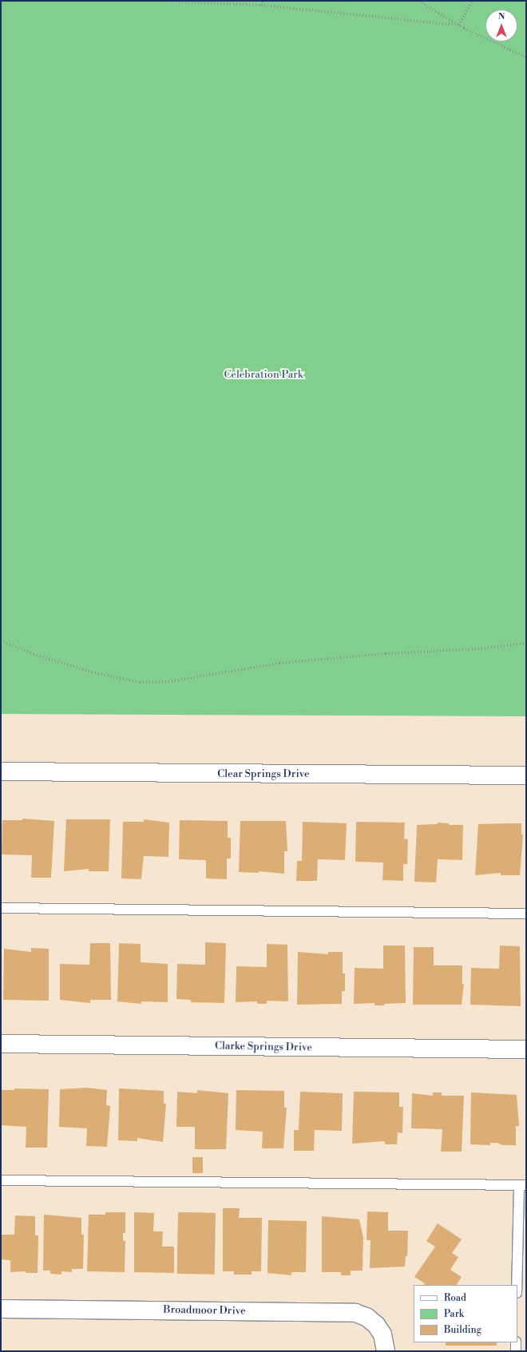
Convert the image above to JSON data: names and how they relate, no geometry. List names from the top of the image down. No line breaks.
{"streets":{"street":["Clear Springs Drive","Clarke Springs Drive","Broadmoor Drive"]},"parks":["Celebration Park"],"legend":["Road","Park","Building"],"north":"top"}
